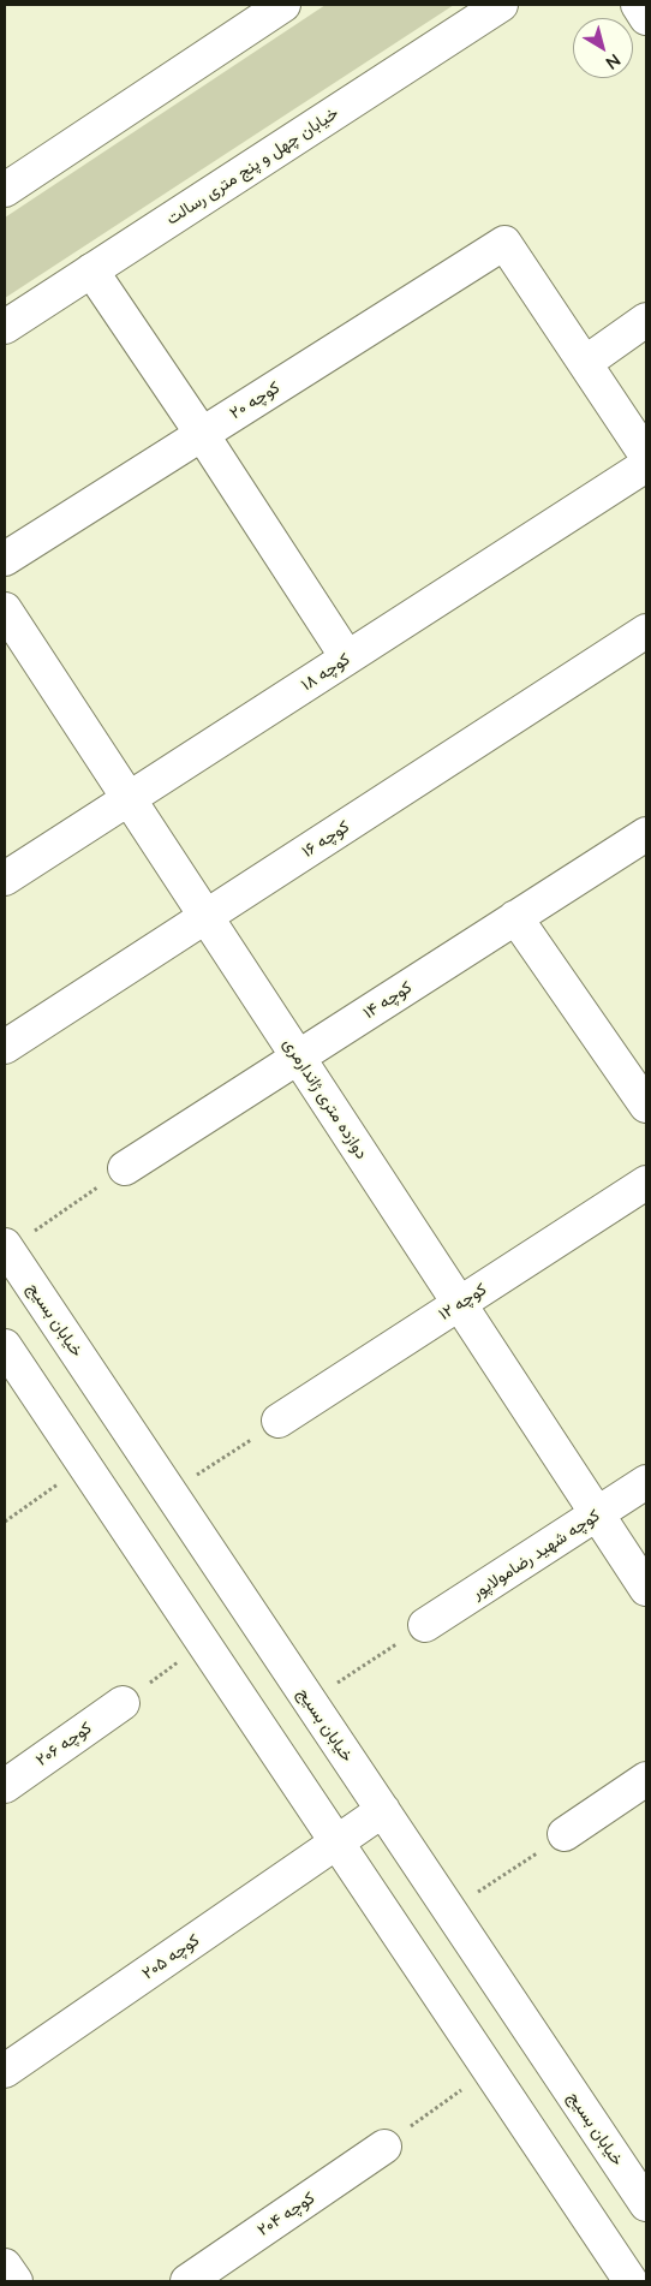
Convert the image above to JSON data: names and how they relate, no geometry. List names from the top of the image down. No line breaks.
{"streets":{"street":["خیابان چهل و پنج متری رسالت","۲۰ کوچه","۱۸ کوچه","۱۶ کوچه","‍‍ ۱۴ کوچه","دوازده متری ژاندارمری","۱۲ کوچه","خیابان بسیج","کوچه شهید رضامولاپور","۲۰۶ کوچه","۲۰۵ کوچه","۲۰۴ کوچه"]},"crossings":[["۱۸ کوچه","دوازده متری ژاندارمری"],["۱۶ کوچه","دوازده متری ژاندارمری"],["‍‍ ۱۴ کوچه","دوازده متری ژاندارمری"],["دوازده متری ژاندارمری","۱۲ کوچه"],["دوازده متری ژاندارمری","کوچه شهید رضامولاپور"],["خیابان بسیج","۲۰۵ کوچه"]],"north":"bottom right"}
